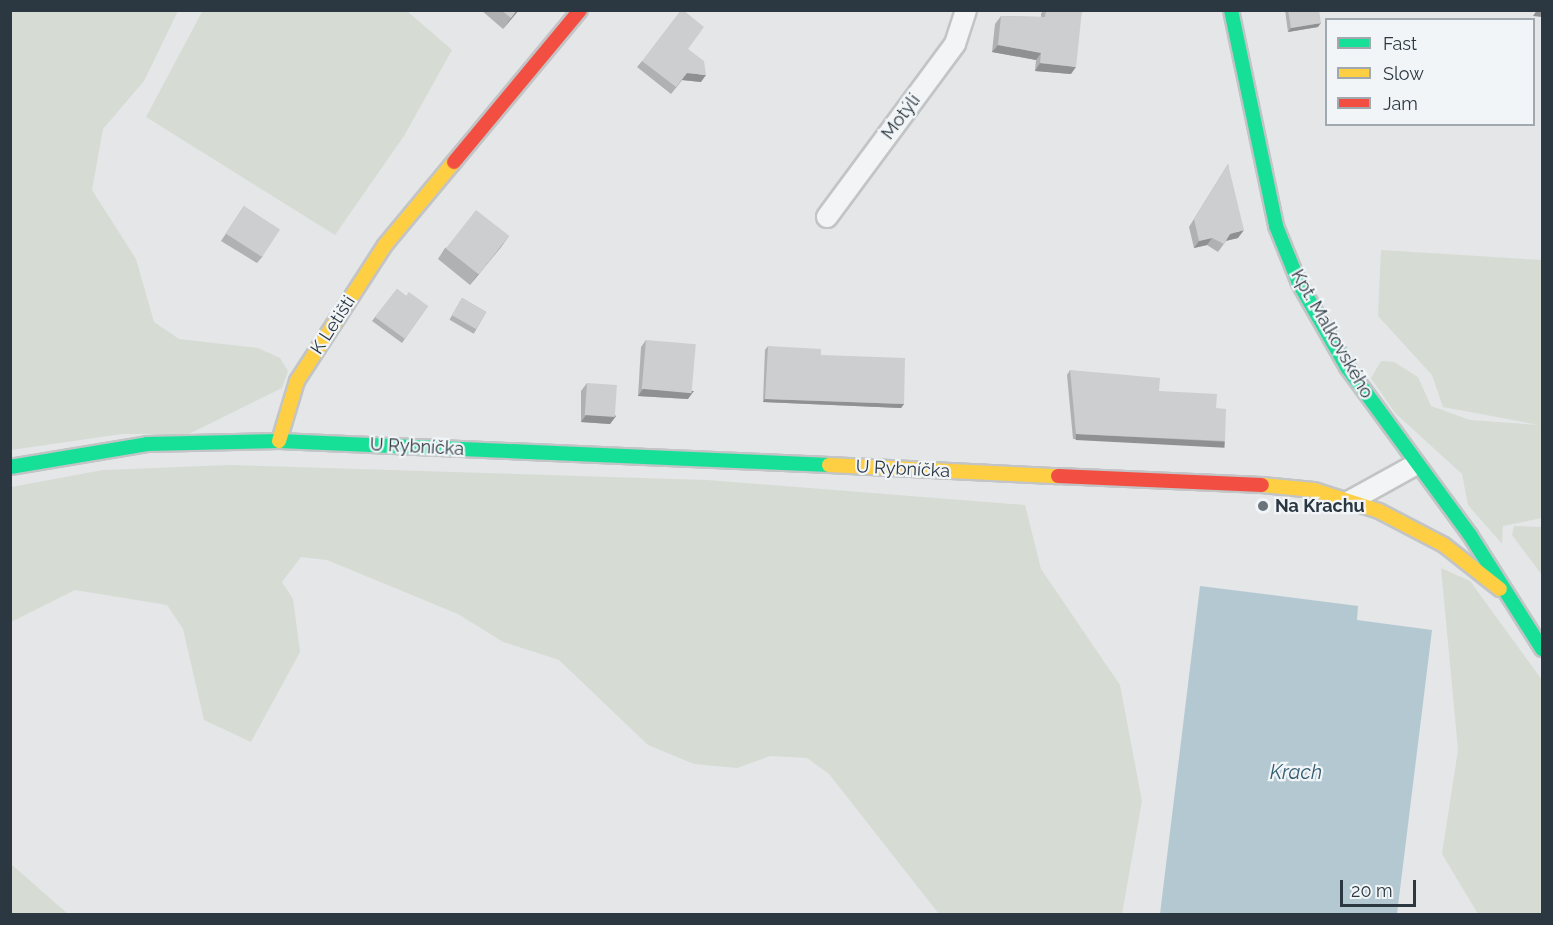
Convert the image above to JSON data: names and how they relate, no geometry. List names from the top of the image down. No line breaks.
{"streets":{"street":["Motýlí","K Letišti","Kpt. Malkovského","U Rybníčka"]},"crossings":[["K Letišti","U Rybníčka"],["Kpt. Malkovského","U Rybníčka"]],"water":["Krach"],"places":["Na Krachu"],"legend":["Fast","Slow","Jam"],"scale_bar":"20 m"}
